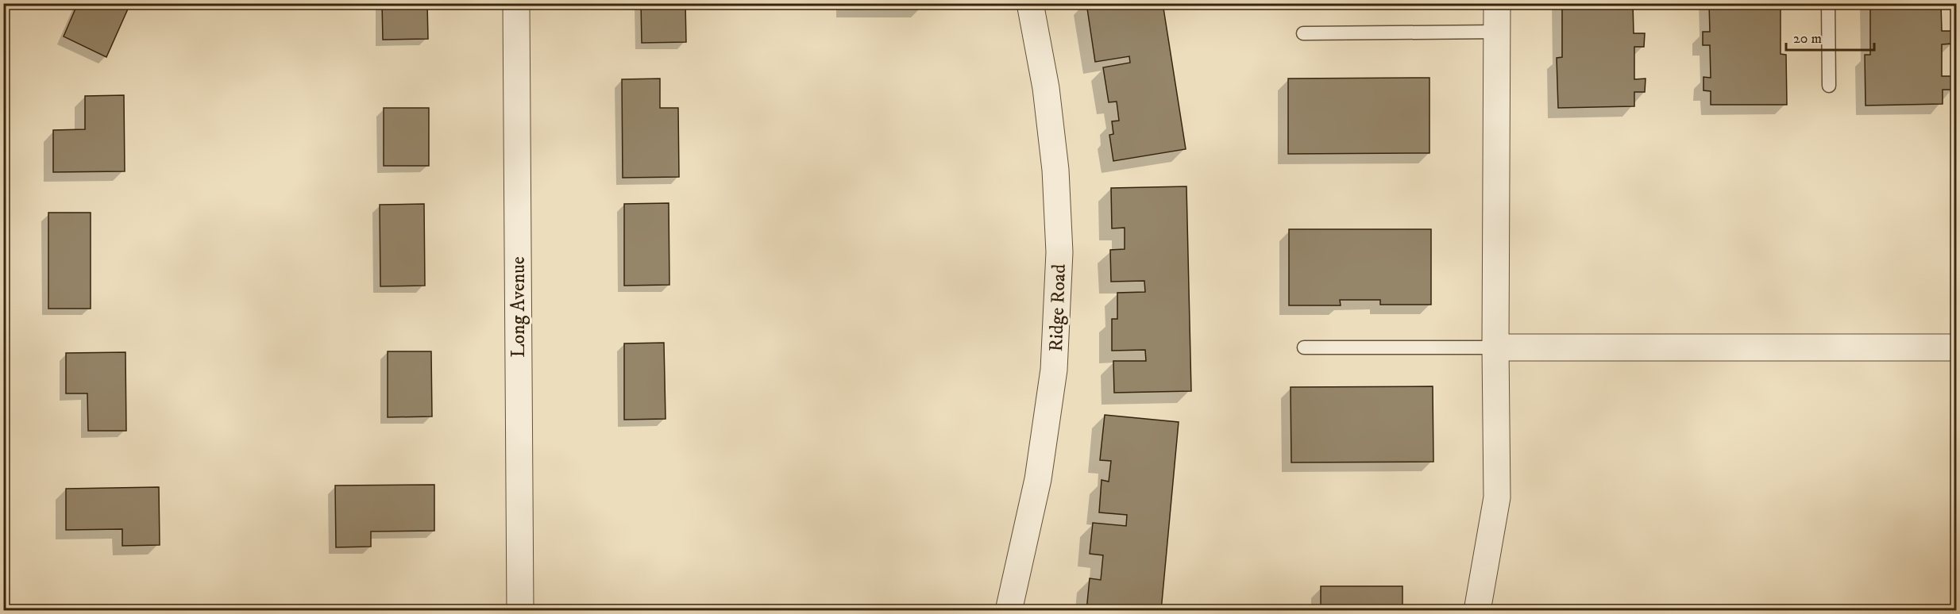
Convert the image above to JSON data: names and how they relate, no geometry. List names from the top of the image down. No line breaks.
{"streets":{"street":["Long Avenue","Ridge Road"]},"scale_bar":"20 m"}
